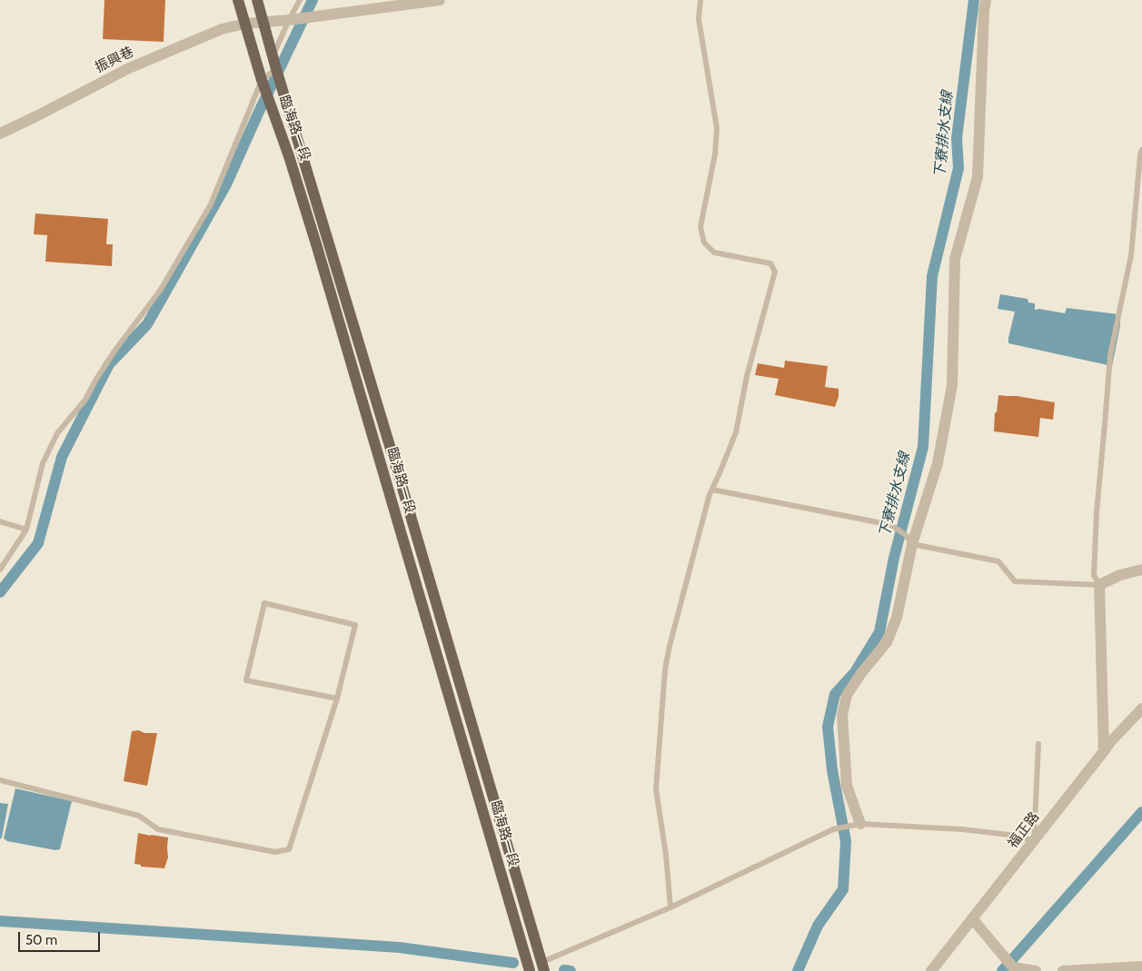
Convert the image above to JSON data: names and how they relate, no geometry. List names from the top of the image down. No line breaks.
{"streets":{"main road":["臨海路一段"],"street":["振興巷","福正路"]},"crossings":[["振興巷","臨海路一段"]],"water":["下寮排水支線"],"scale_bar":"50 m"}
